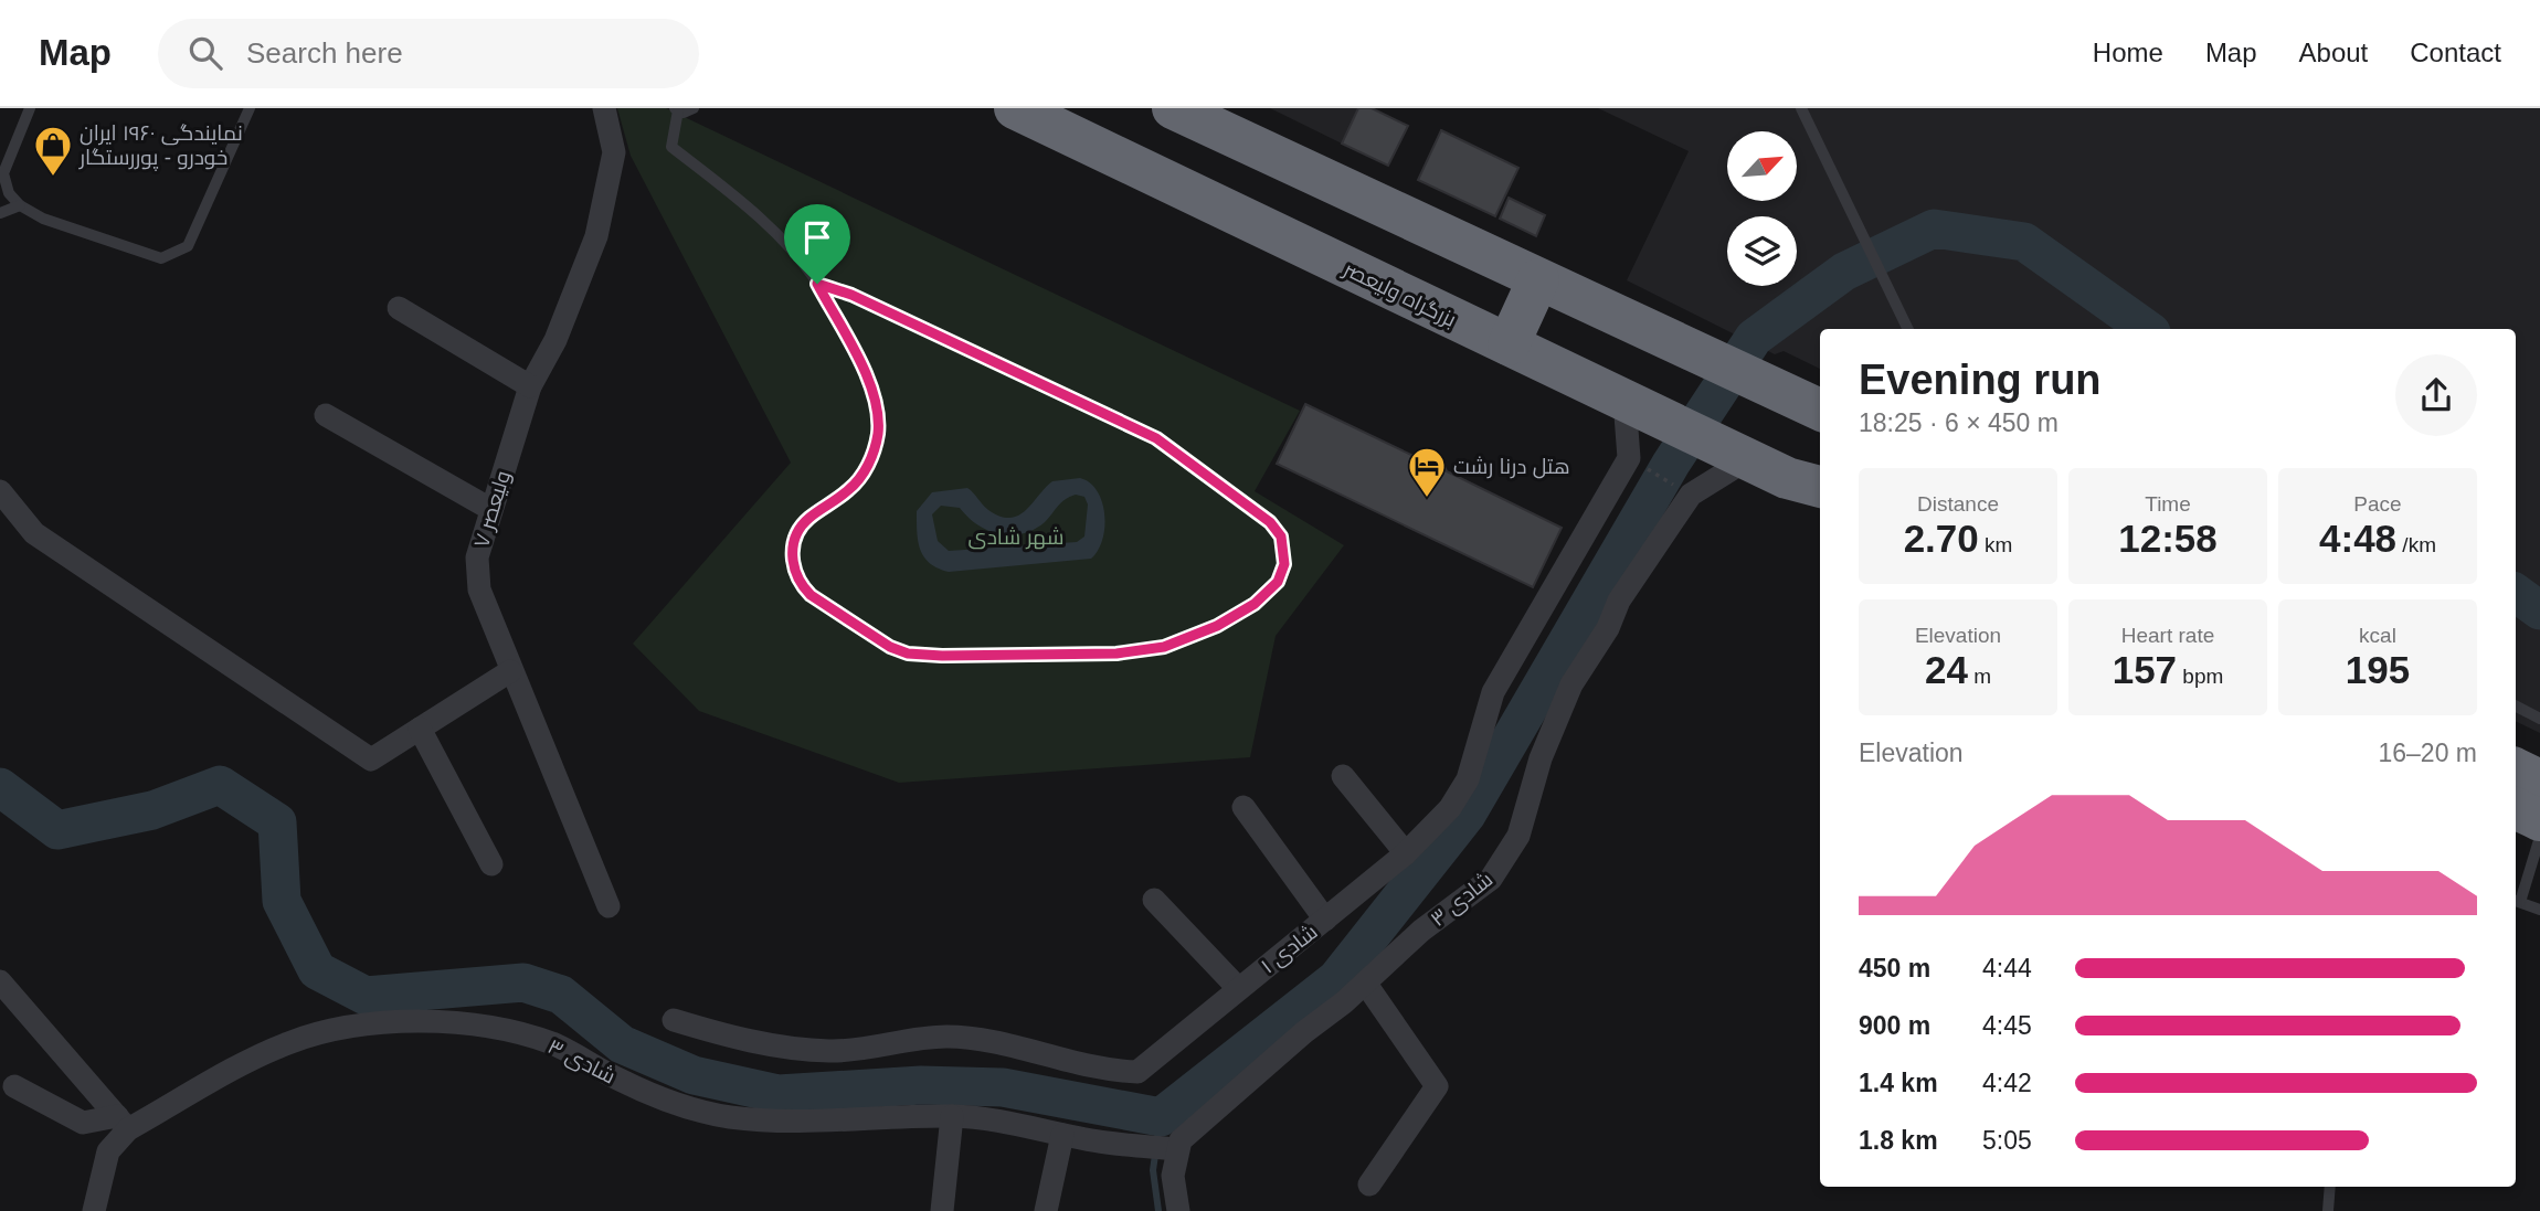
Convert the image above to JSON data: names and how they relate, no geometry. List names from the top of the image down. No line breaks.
{"streets":{"highway":["بزرگراه ولیعصر"],"street":["ولیعصر ۷","شادی ۳","شادی ۱"]},"crossings":[["بزرگراه ولیعصر","شادی ۳"]],"parks":["شهر شادی"],"places":{"shop":["نمایندگی ۱۹۶۰ ایران خودرو - پوررستگار"],"hotel":["هتل درنا رشت"]},"north":"top right","page":{"header":"Map","search":"Search here","nav":["Home","Map","About","Contact"],"heading":["Evening run","18:25 · 6 × 450 m"],"stats":[["Distance","2.70 km"],["Time","12:58"],["Pace","4:48 /km"],["Elevation","24 m"],["Heart rate","157 bpm"],["kcal","195"]],"chart":["Elevation","16–20 m"],"list":[{"name":"450 m","note":"4:44"},{"name":"900 m","note":"4:45"},{"name":"1.4 km","note":"4:42"},{"name":"1.8 km","note":"5:05"}]}}
